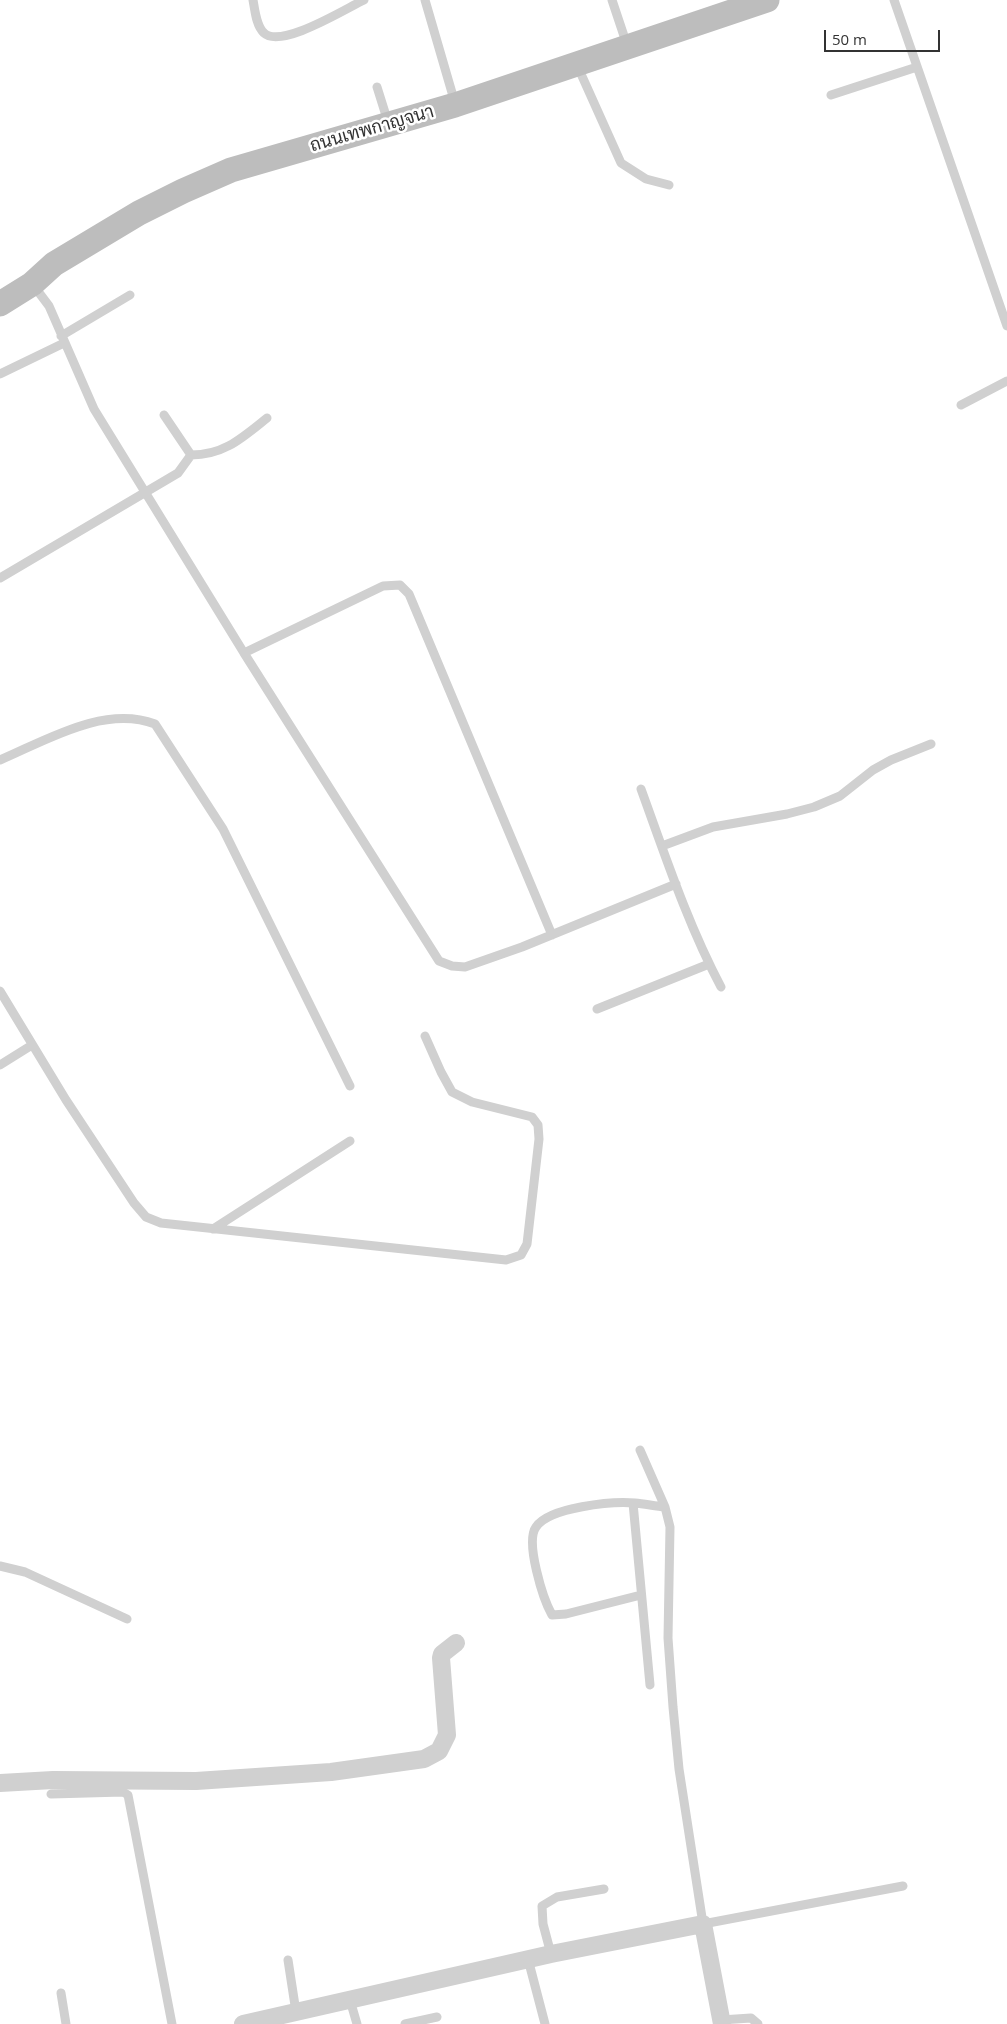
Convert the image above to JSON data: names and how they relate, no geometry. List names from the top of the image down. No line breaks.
{"streets":{"street":["ถนนเทพกาญจนา"]},"scale_bar":"50 m"}
